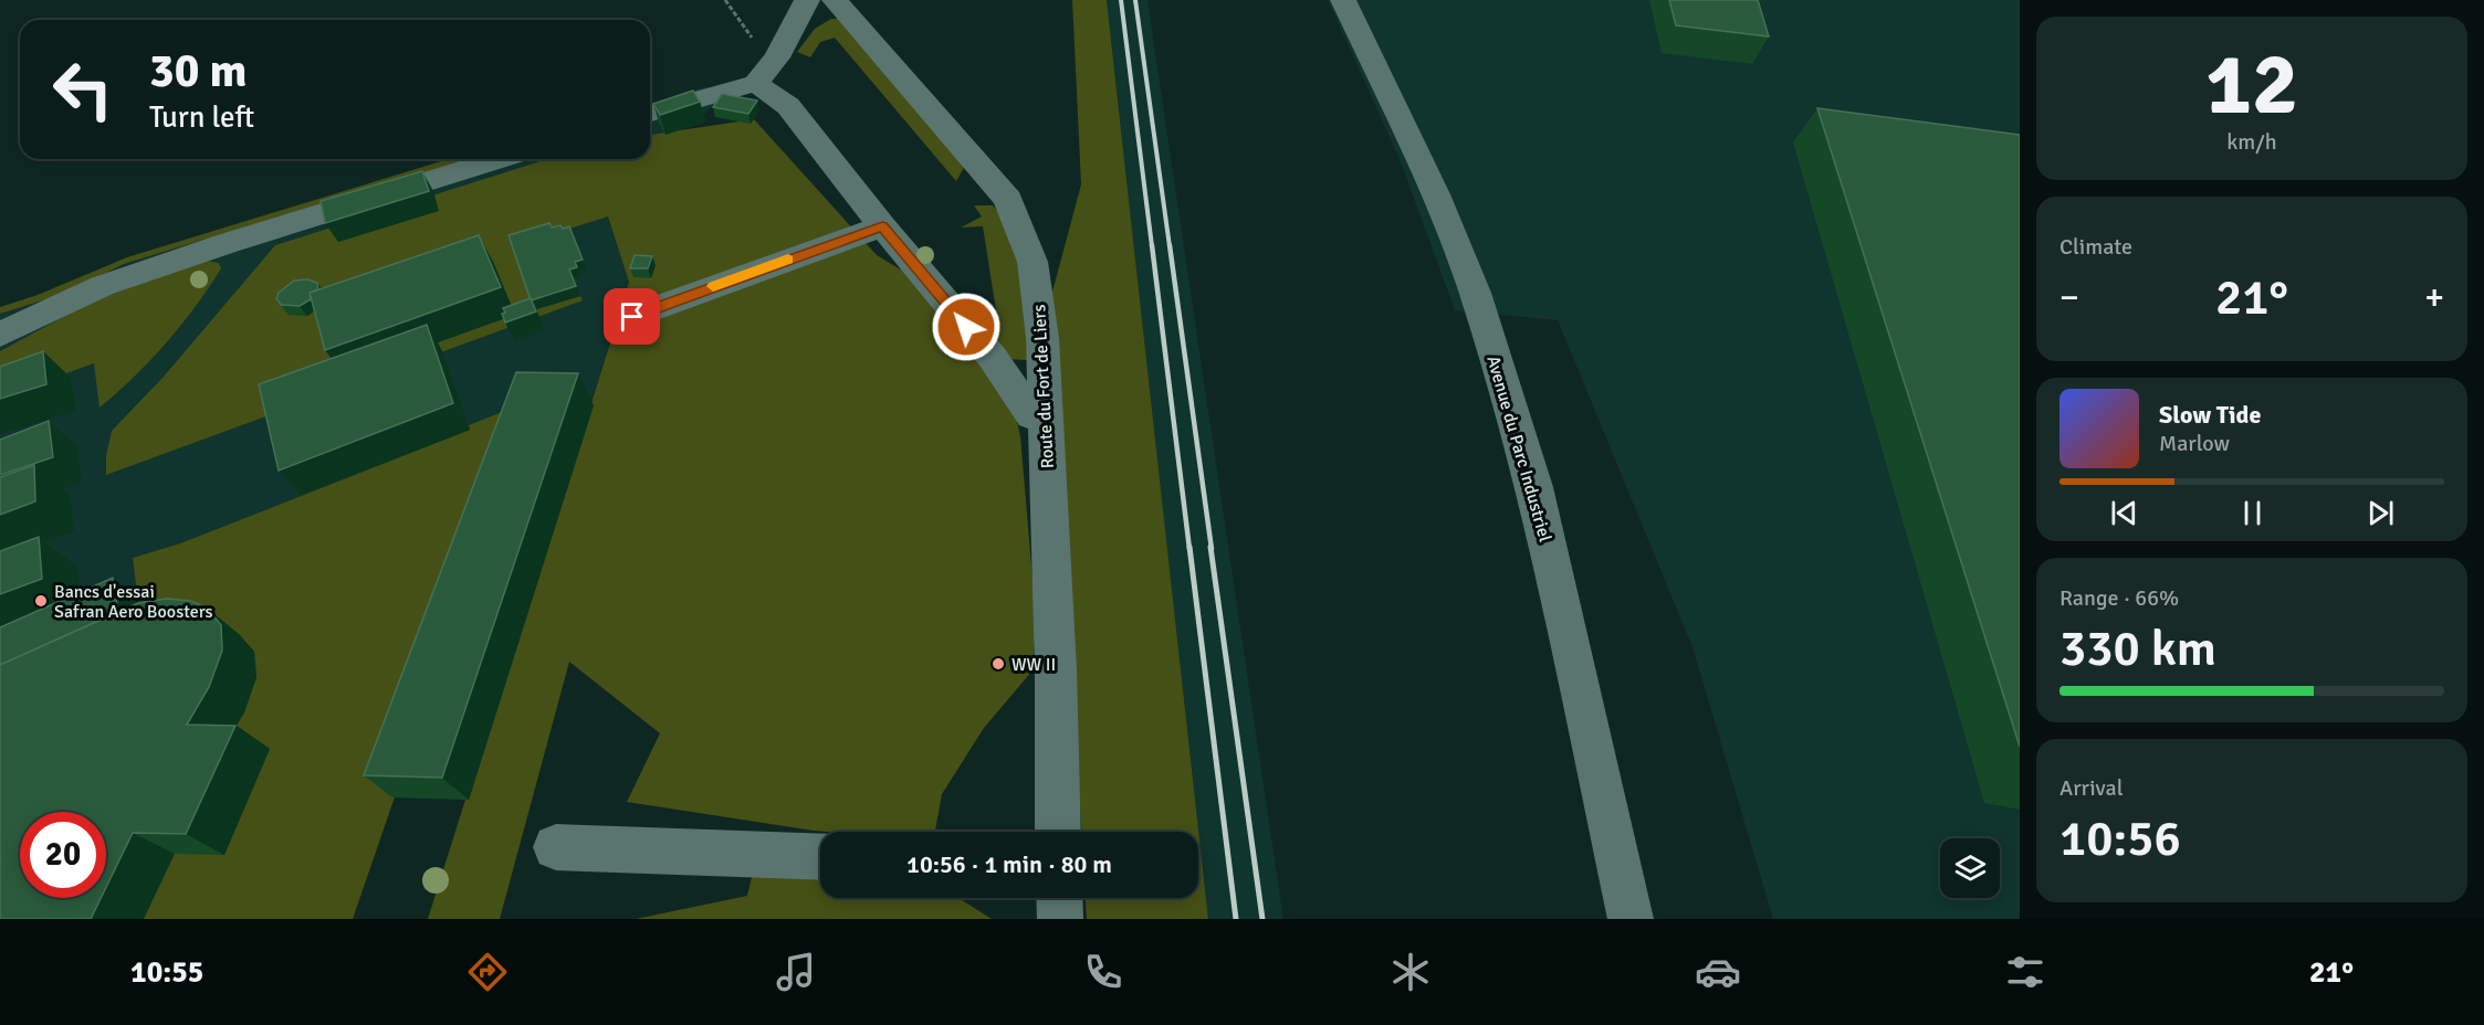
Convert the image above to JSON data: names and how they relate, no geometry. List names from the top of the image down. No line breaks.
{"streets":{"street":["Route du Fort de Liers","Avenue du Parc Industriel"]},"places":["Bancs d'essai Safran Aero Boosters","WW II"],"page":{"tile":[["12","km/h"],"Climate",["Range · 66%","330 km"],["Arrival","10:56"]],"turn":["30 m","Turn left"],"heat":["−","21°","+"],"song":["Slow Tide","Marlow"],"limit":"20","trip":"10:56 · 1 min · 80 m","tabs":["10:55","21°"]}}
